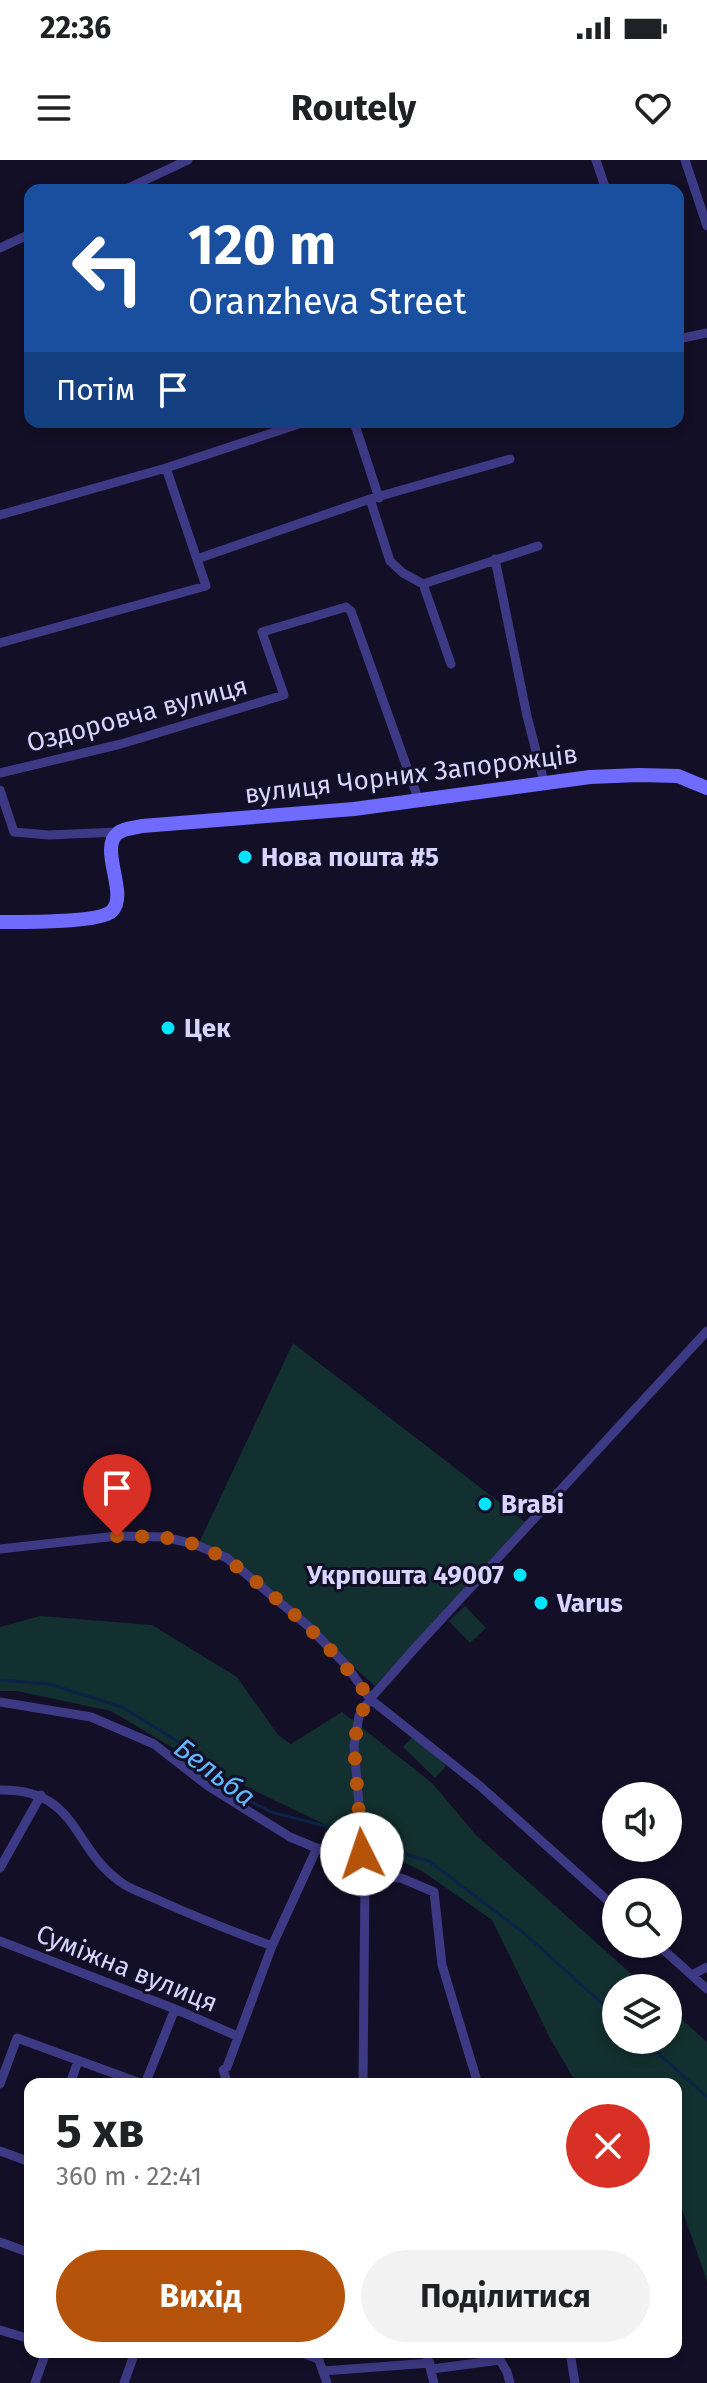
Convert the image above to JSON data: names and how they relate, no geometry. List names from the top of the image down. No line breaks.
{"streets":{"street":["Оздоровча вулиця","вулиця Чорних Запорожців","Суміжна вулиця"]},"crossings":[["Оздоровча вулиця","вулиця Чорних Запорожців"]],"water":["Бельба"],"places":["Нова пошта #5","Цек","BraBi","Укрпошта 49007","Varus"],"page":{"status":"22:36","header":"Routely","turn":["120 m","Oranzheva Street"],"then":"Потім","heading":["5 хв","360 m · 22:41"],"buttons":["Вихід","Поділитися"]}}
